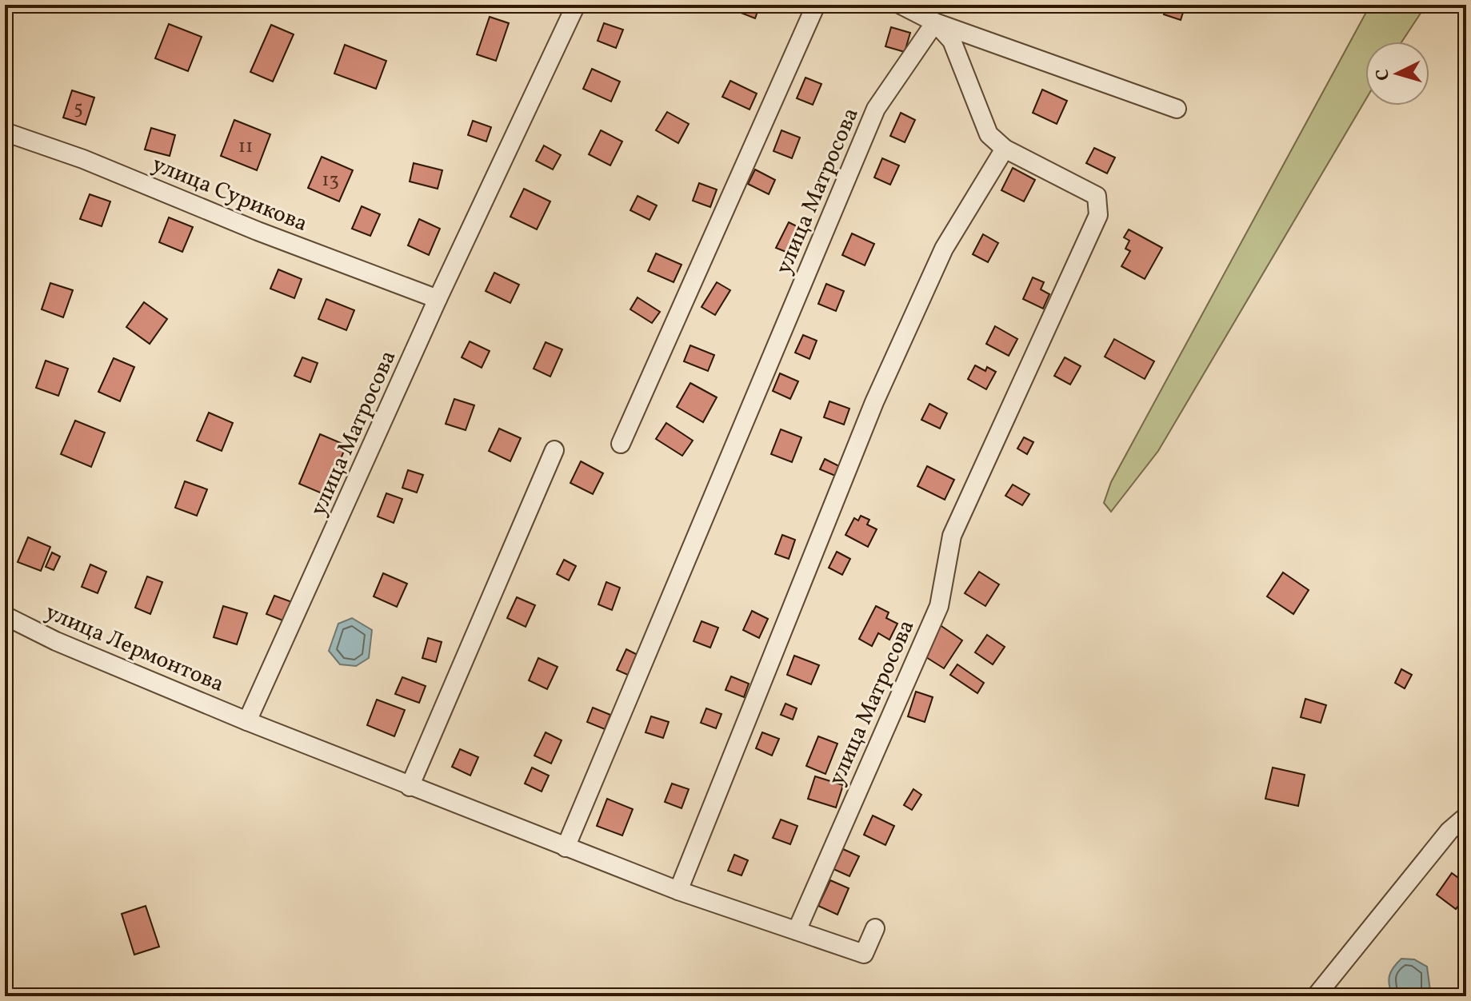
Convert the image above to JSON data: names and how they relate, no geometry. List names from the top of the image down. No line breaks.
{"streets":{"street":["улица Матросова","улица Сурикова","улица Лермонтова"]},"crossings":[["улица Матросова","улица Сурикова"],["улица Матросова","улица Лермонтова"]],"house_numbers":["5","11","13"],"north":"left"}
